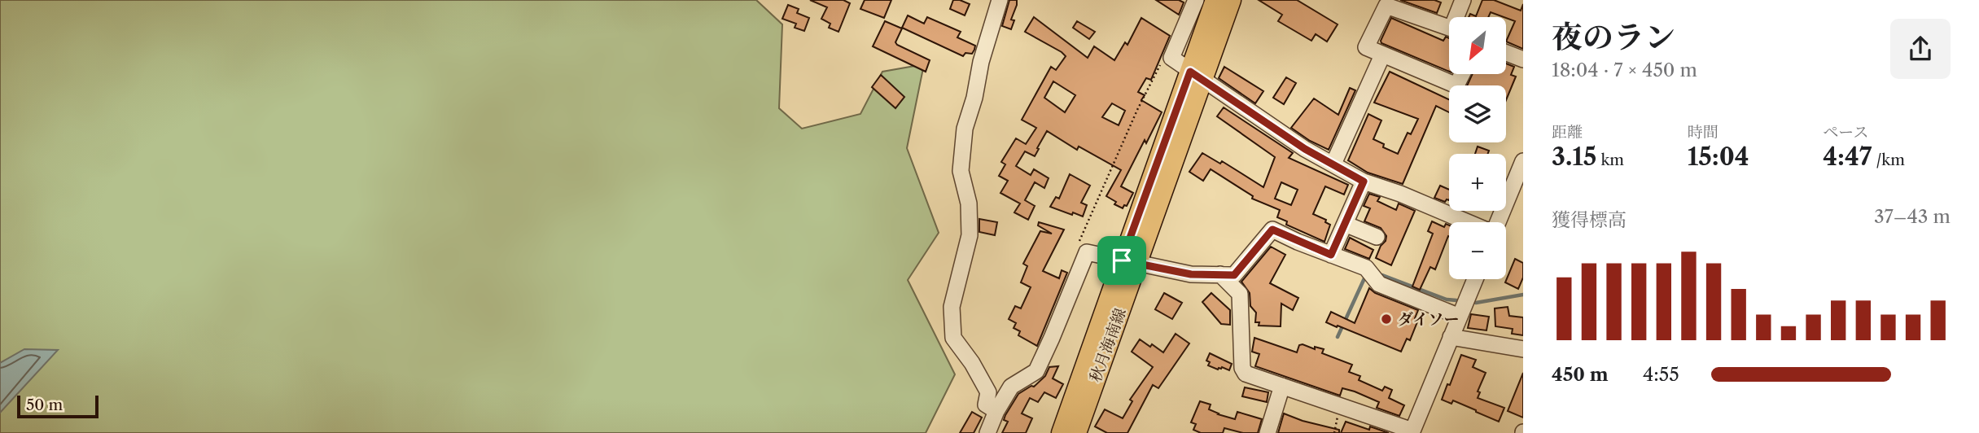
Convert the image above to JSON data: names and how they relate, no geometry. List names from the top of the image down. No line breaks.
{"streets":{"main road":["秋月海南線"]},"places":["ダイソー"],"scale_bar":"50 m","north":"bottom left","page":{"heading":["夜のラン","18:04 · 7 × 450 m"],"map_buttons":["+","−"],"stats":[["距離","3.15 km"],["時間","15:04"],["ペース","4:47 /km"]],"chart":["獲得標高","37–43 m"],"list":[{"name":"450 m","note":"4:55"}],"scale":"50 m"}}
